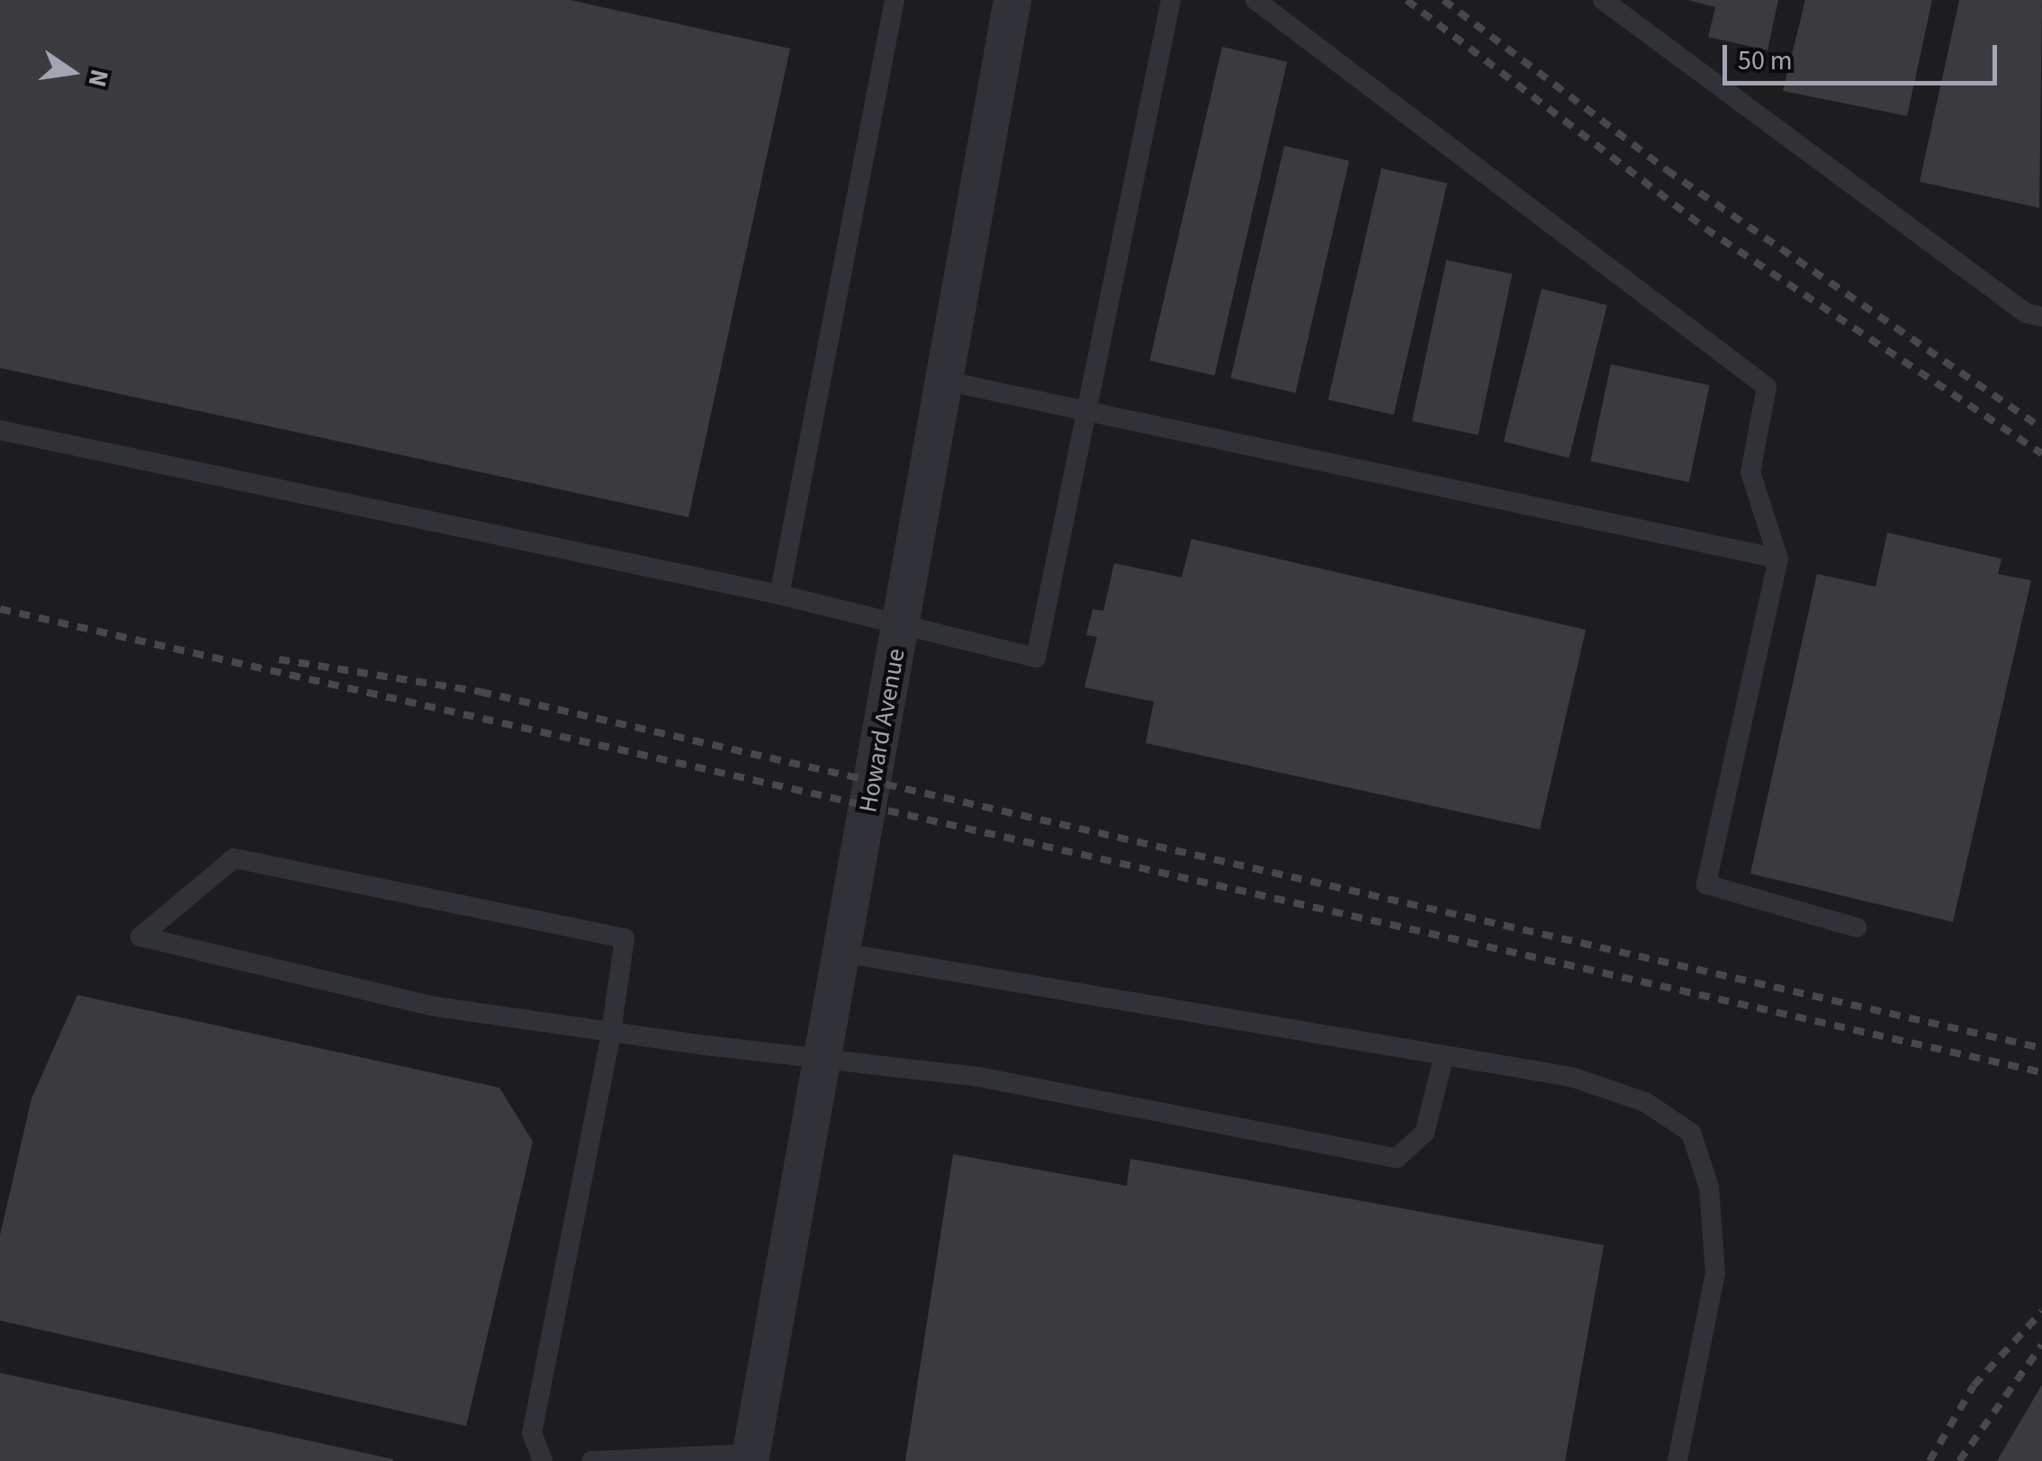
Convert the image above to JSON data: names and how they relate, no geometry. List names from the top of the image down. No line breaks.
{"streets":{"street":["Howard Avenue"]},"scale_bar":"50 m","north":"right"}
